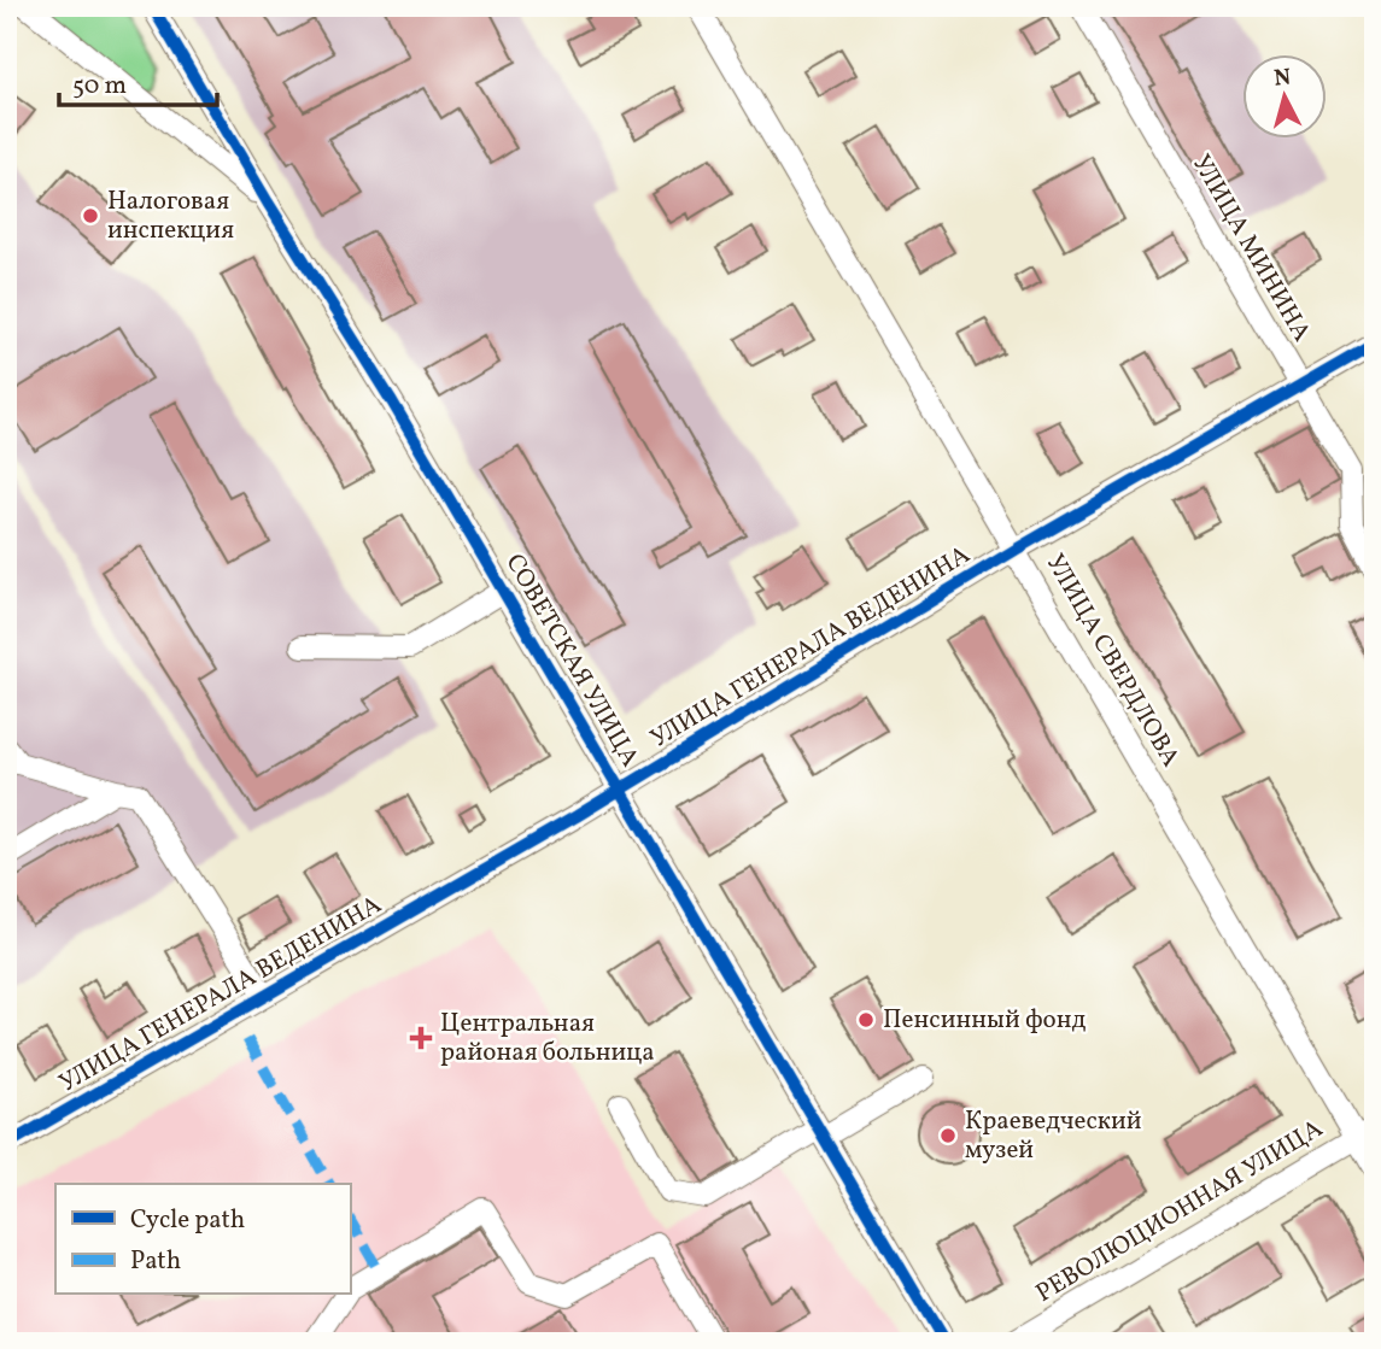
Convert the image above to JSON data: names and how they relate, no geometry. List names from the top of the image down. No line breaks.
{"streets":{"street":["УЛИЦА МИНИНА","УЛИЦА ГЕНЕРАЛА ВЕДЕНИНА","СОВЕТСКАЯ УЛИЦА","УЛИЦА СВЕРДЛОВА","РЕВОЛЮЦИОННАЯ УЛИЦА"]},"crossings":[["УЛИЦА МИНИНА","УЛИЦА ГЕНЕРАЛА ВЕДЕНИНА"],["УЛИЦА ГЕНЕРАЛА ВЕДЕНИНА","СОВЕТСКАЯ УЛИЦА"],["УЛИЦА ГЕНЕРАЛА ВЕДЕНИНА","УЛИЦА СВЕРДЛОВА"],["УЛИЦА СВЕРДЛОВА","РЕВОЛЮЦИОННАЯ УЛИЦА"]],"places":{"other":["Налоговая инспекция","Пенсинный фонд","Краеведческий музей"],"health":["Центральная районая больница"]},"legend":["Cycle path","Path"],"scale_bar":"50 m","north":"top"}
